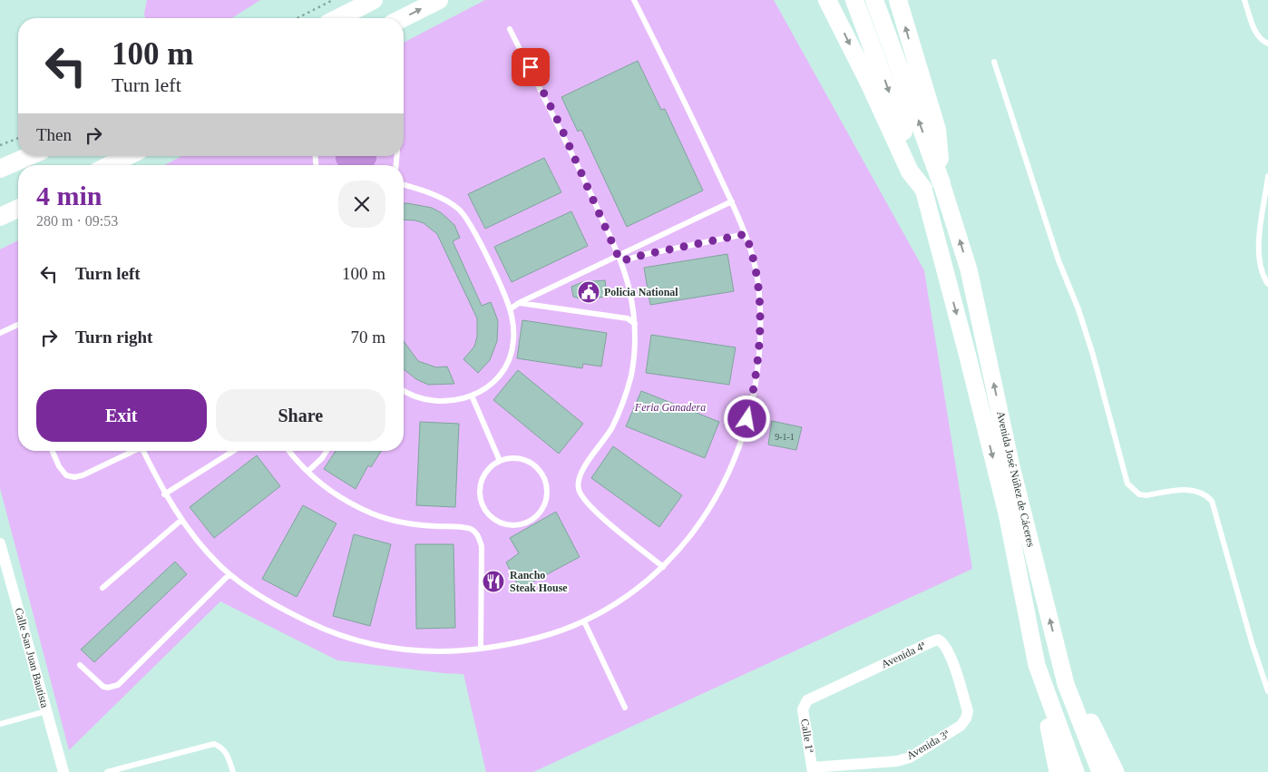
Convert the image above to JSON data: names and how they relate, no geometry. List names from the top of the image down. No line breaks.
{"streets":{"main road":["Avenida José Núñez de Cáceres"],"street":["Avenida 4ª","Calle San Juan Bautista","Calle 1ª","Avenida 3ª"]},"crossings":[["Avenida 4ª","Calle 1ª"],["Avenida 4ª","Avenida 3ª"],["Calle 1ª","Avenida 3ª"]],"parks":["Feria Ganadera"],"places":{"public building":["Policia National"],"restaurant":["Rancho Steak House"]},"house_numbers":["9-1-1"],"page":{"turn":["100 m","Turn left"],"then":"Then","heading":["4 min","280 m · 09:53"],"list":[{"name":"Turn left","value":"100 m"},{"name":"Turn right","value":"70 m"}],"buttons":["Exit","Share"]}}
